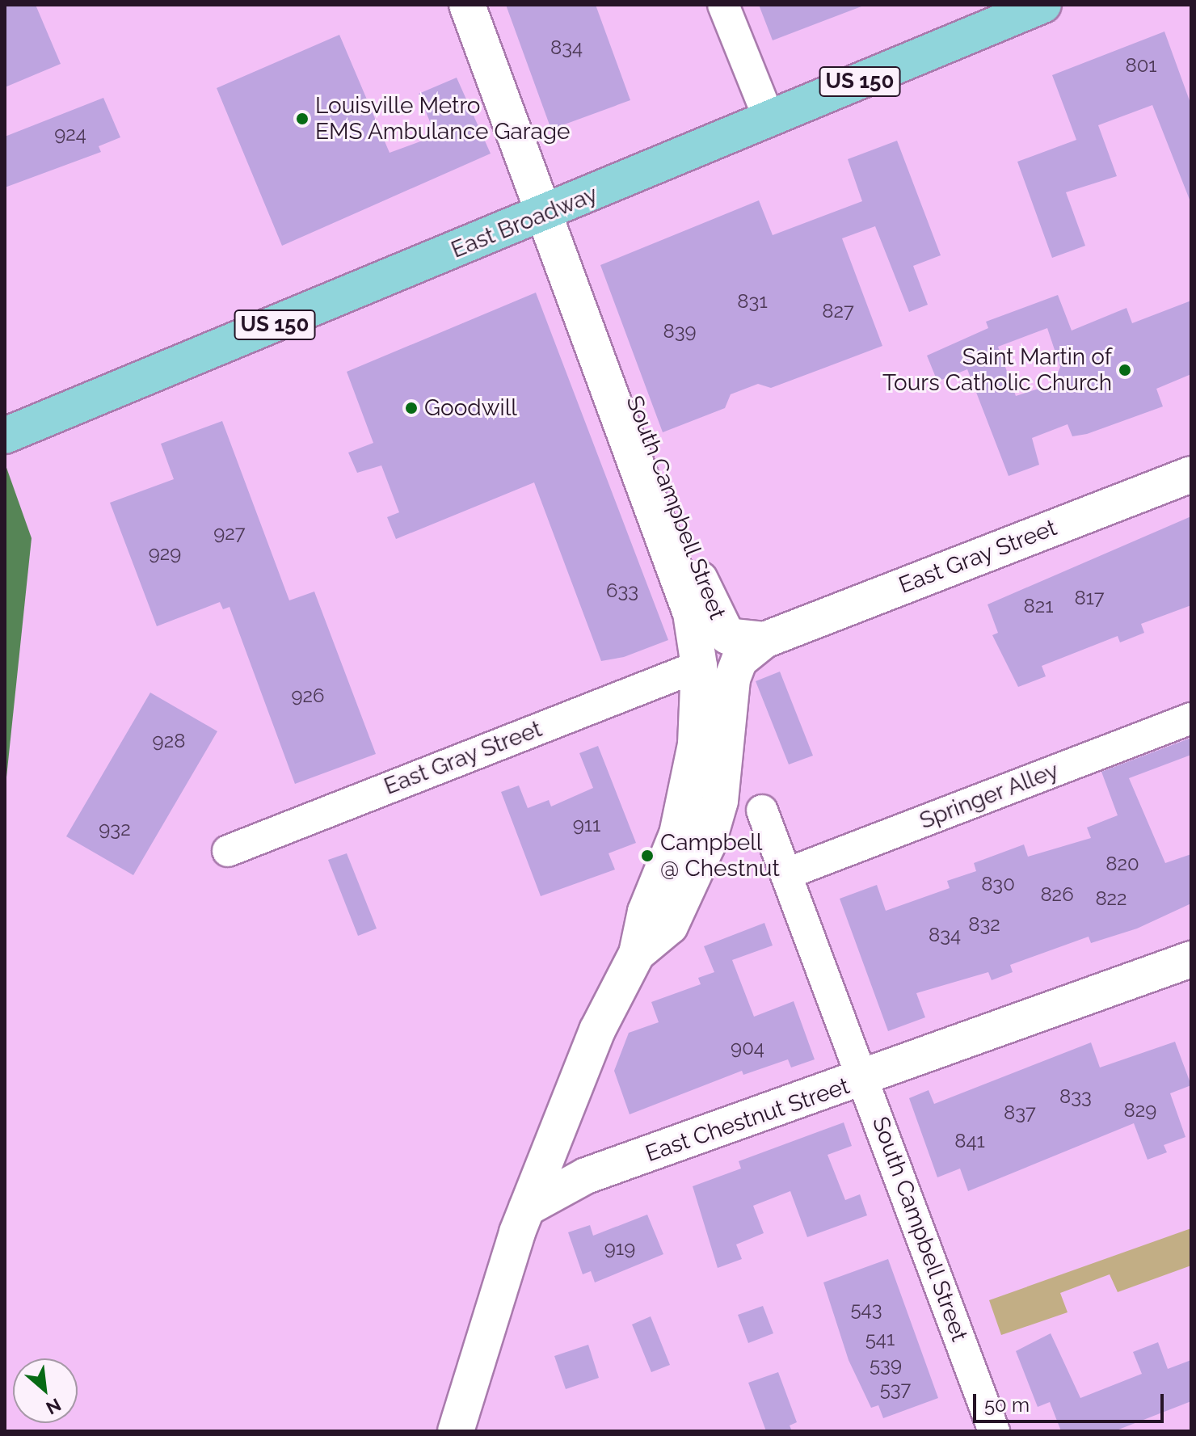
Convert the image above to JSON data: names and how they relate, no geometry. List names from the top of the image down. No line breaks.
{"streets":{"main road":["US 150","East Broadway","South Campbell Street","East Gray Street","East Chestnut Street"],"street":["Springer Alley"]},"crossings":[["East Broadway","South Campbell Street"],["South Campbell Street","East Gray Street"],["South Campbell Street","Springer Alley"],["South Campbell Street","East Chestnut Street"]],"places":["Louisville Metro EMS Ambulance Garage","Saint Martin of Tours Catholic Church","Goodwill","Campbell @ Chestnut"],"house_numbers":["834","801","924","831","827","839","927","929","633","817","821","926","928","911","932","820","830","826","822","832","834","904","833","829","837","841","919","543","541","539","537"],"scale_bar":"50 m","north":"bottom right"}
